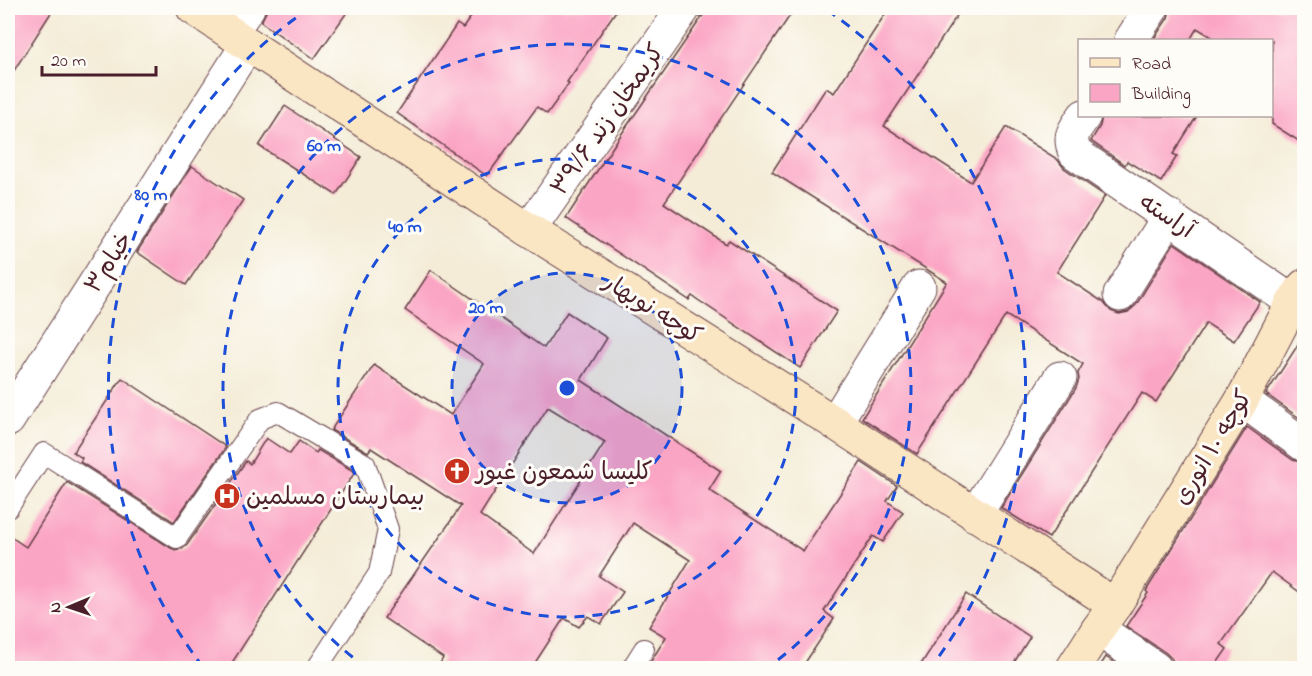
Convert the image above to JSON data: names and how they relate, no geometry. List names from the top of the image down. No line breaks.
{"streets":{"street":["کریمخان زند ۳۹/۶","آراسته","خیام۳","کوچه نوبهار","کوچه ۱۰ انوری"]},"crossings":[["کریمخان زند ۳۹/۶","کوچه نوبهار"],["آراسته","کوچه ۱۰ انوری"],["خیام۳","کوچه نوبهار"],["کوچه نوبهار","کوچه ۱۰ انوری"]],"places":{"church":["کلیسا شمعون غیور"],"hospital":["بیمارستان مسلمین"]},"legend":["Road","Building"],"scale_bar":"20 m","north":"left","rings":["60 m","80 m","40 m","20 m"]}
